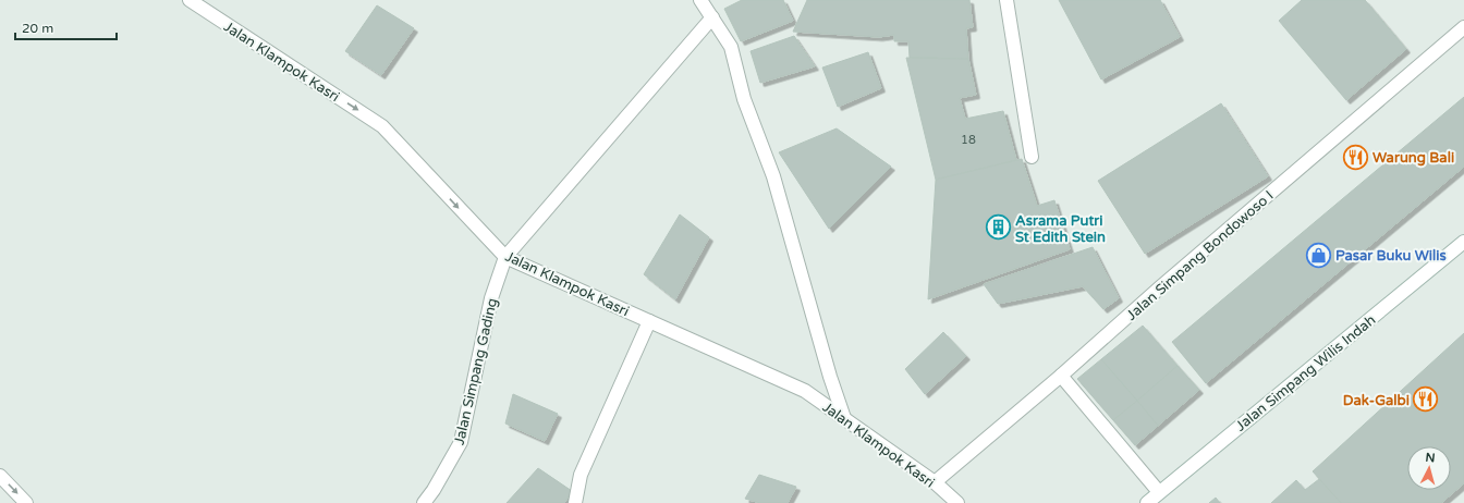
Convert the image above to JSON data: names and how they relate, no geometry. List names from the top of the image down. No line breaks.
{"streets":{"street":["Jalan Klampok Kasri","Jalan Simpang Bondowoso I","Jalan Simpang Gading","Jalan Simpang Wilis Indah"]},"crossings":[["Jalan Klampok Kasri","Jalan Simpang Bondowoso I"],["Jalan Klampok Kasri","Jalan Simpang Gading"]],"one_way":["Jalan Klampok Kasri"],"places":{"restaurant":["Warung Bali","Dak-Galbi"],"building":["Asrama Putri St Edith Stein"],"shop":["Pasar Buku Wilis"]},"house_numbers":["18"],"scale_bar":"20 m","north":"top"}
